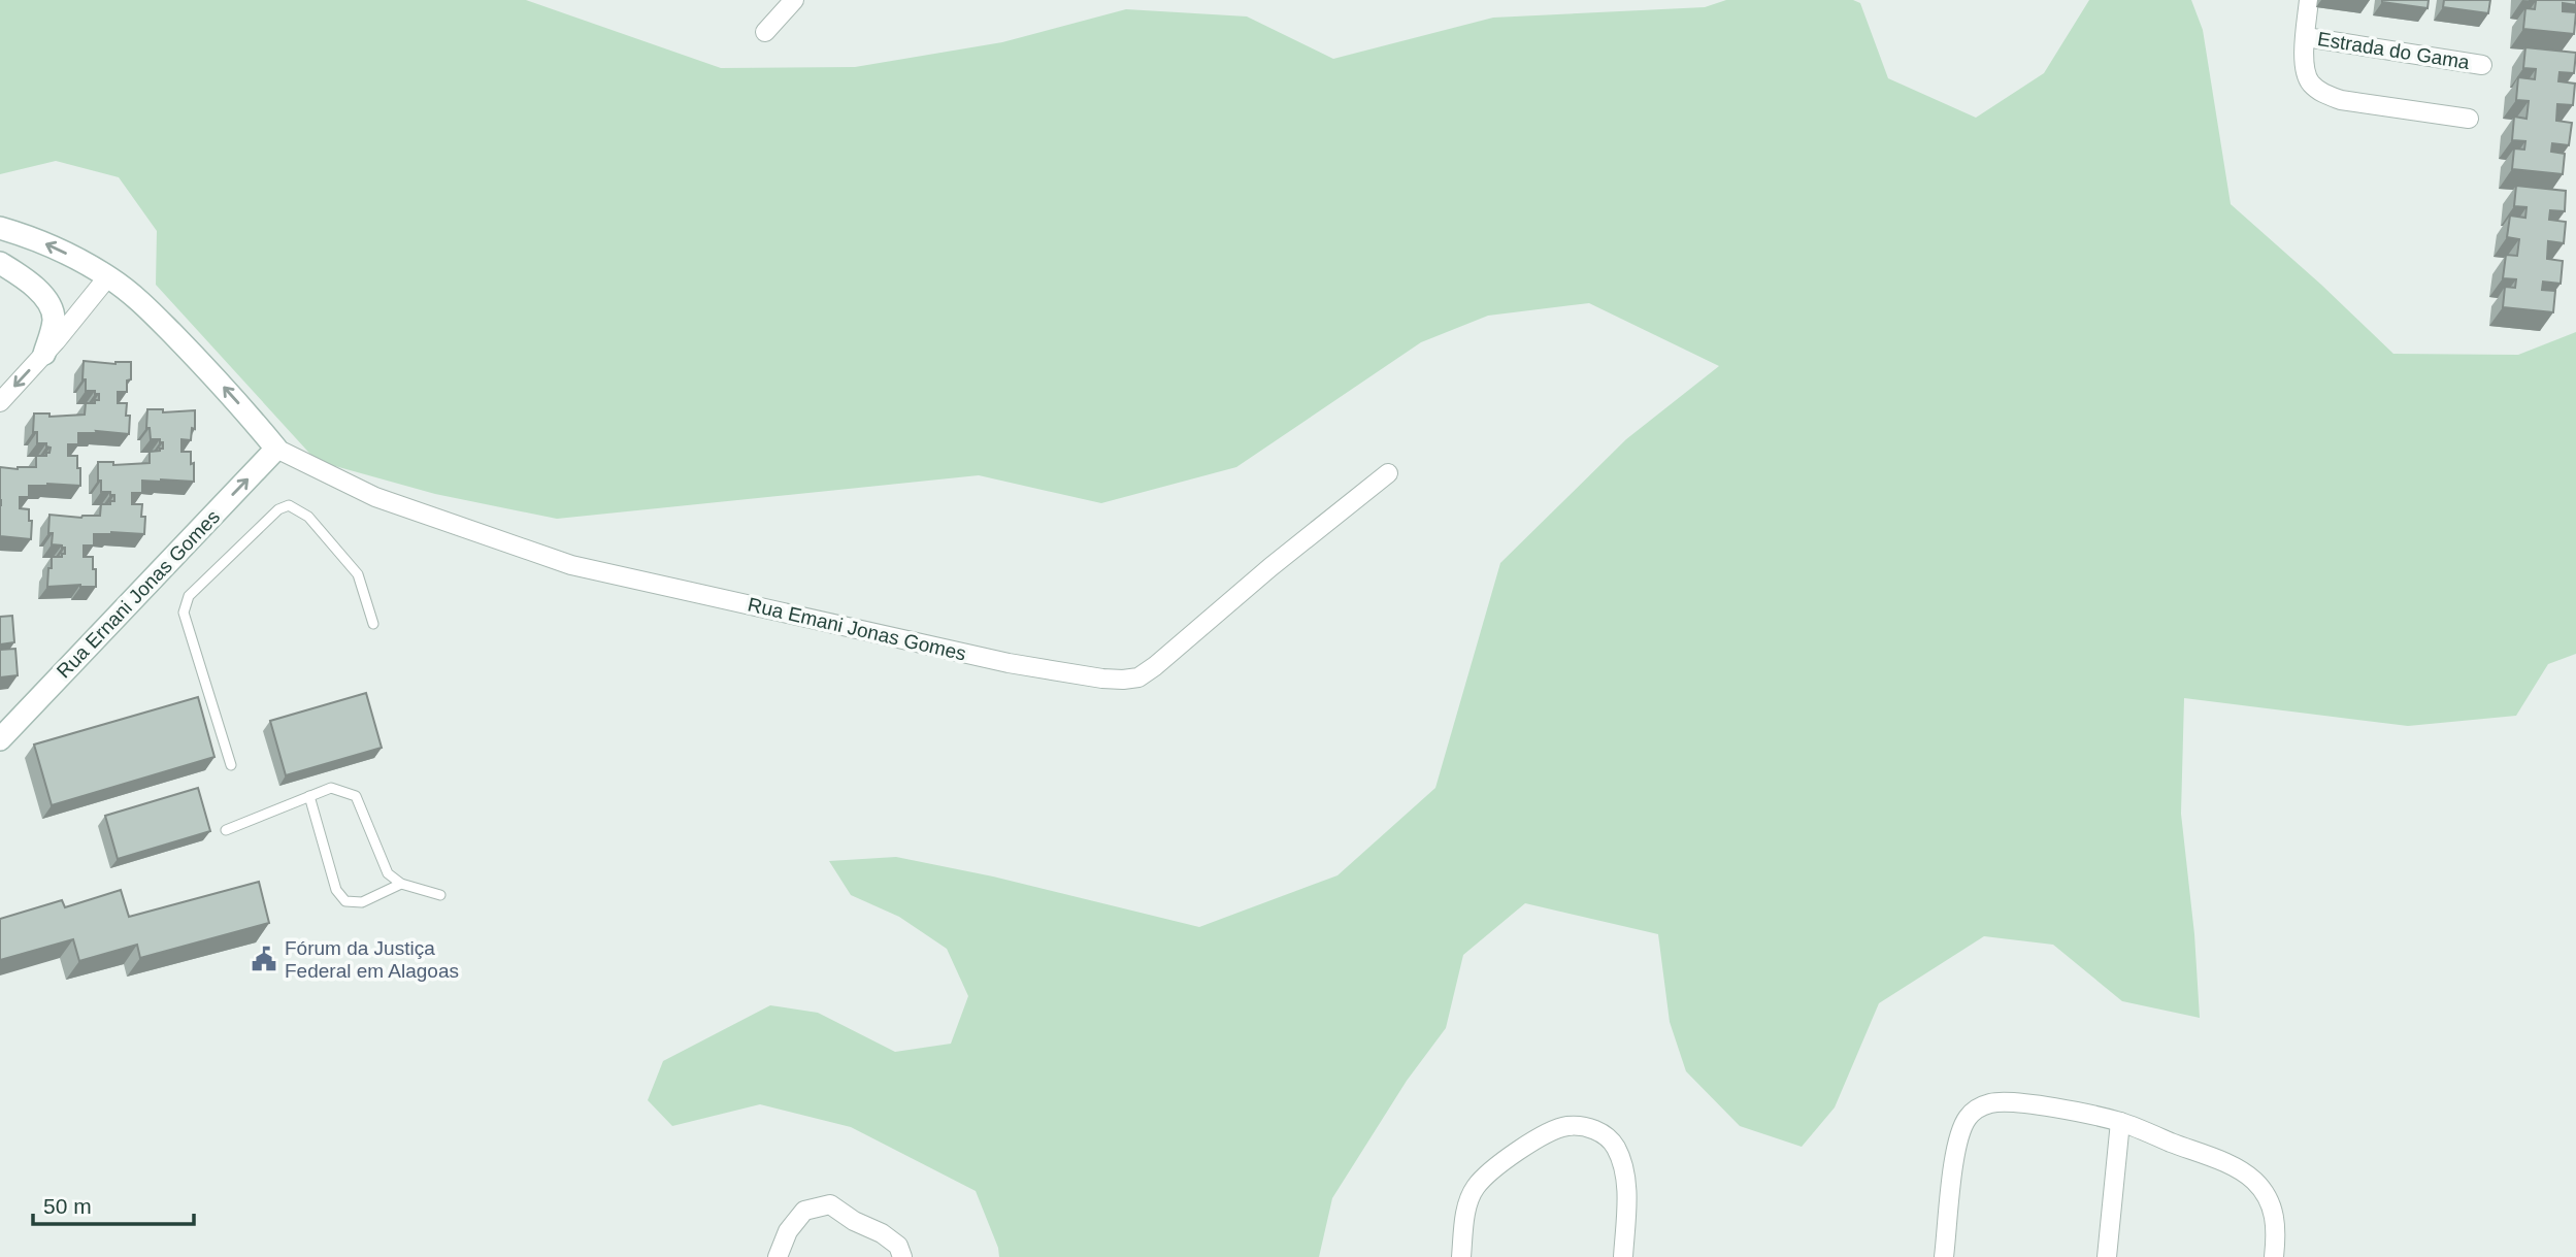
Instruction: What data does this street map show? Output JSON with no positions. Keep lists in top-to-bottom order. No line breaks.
{"streets":{"street":["Estrada do Gama","Rua Ernani Jonas Gomes","Rua Emani Jonas Gomes"]},"crossings":[["Rua Ernani Jonas Gomes","Rua Emani Jonas Gomes"]],"one_way":["Rua Ernani Jonas Gomes"],"places":{"public building":["Fórum da Justiça Federal em Alagoas"]},"scale_bar":"50 m"}
